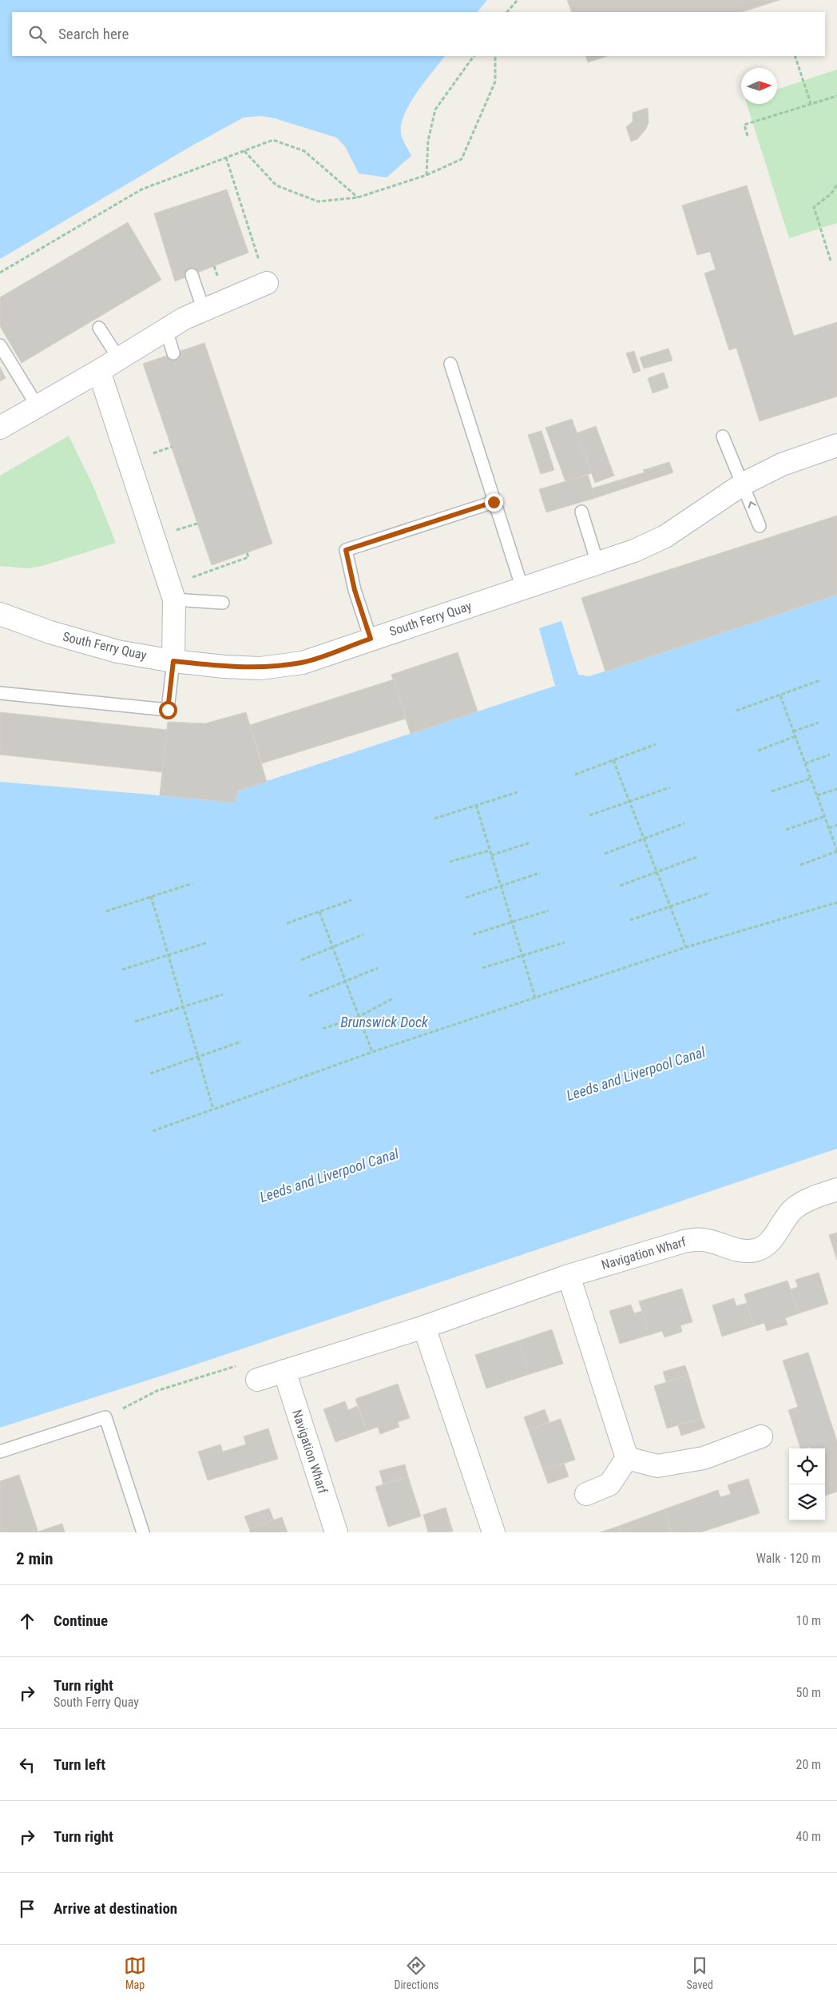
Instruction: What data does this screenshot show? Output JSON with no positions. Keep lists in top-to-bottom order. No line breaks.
{"streets":{"street":["South Ferry Quay","Navigation Wharf"]},"water":["Brunswick Dock","Leeds and Liverpool Canal"],"north":"right","page":{"search":"Search here","heading":["2 min","Walk · 120 m"],"list":[["Continue","10 m"],["Turn right","South Ferry Quay","50 m"],["Turn left","20 m"],["Turn right","40 m"],"Arrive at destination"],"nav":["Map","Directions","Saved"]}}
